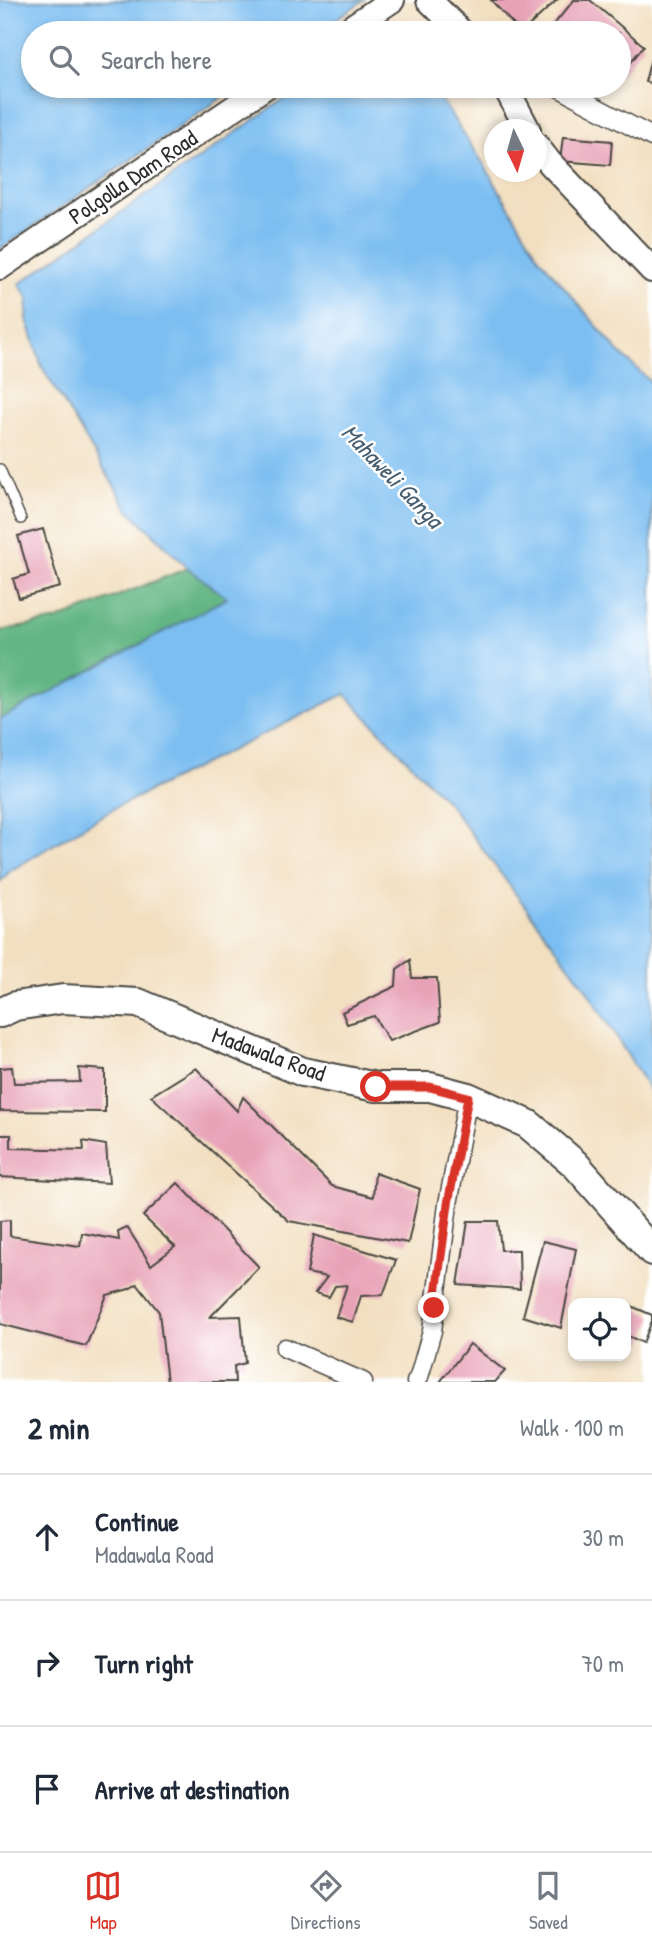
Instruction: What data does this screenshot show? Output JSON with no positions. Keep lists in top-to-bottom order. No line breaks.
{"streets":{"main road":["Polgolla Dam Road","Madawala Road"]},"water":["Mahaweli Ganga"],"north":"bottom","page":{"search":"Search here","heading":["2 min","Walk · 100 m"],"list":[["Continue","Madawala Road","30 m"],["Turn right","70 m"],"Arrive at destination"],"nav":["Map","Directions","Saved"]}}
